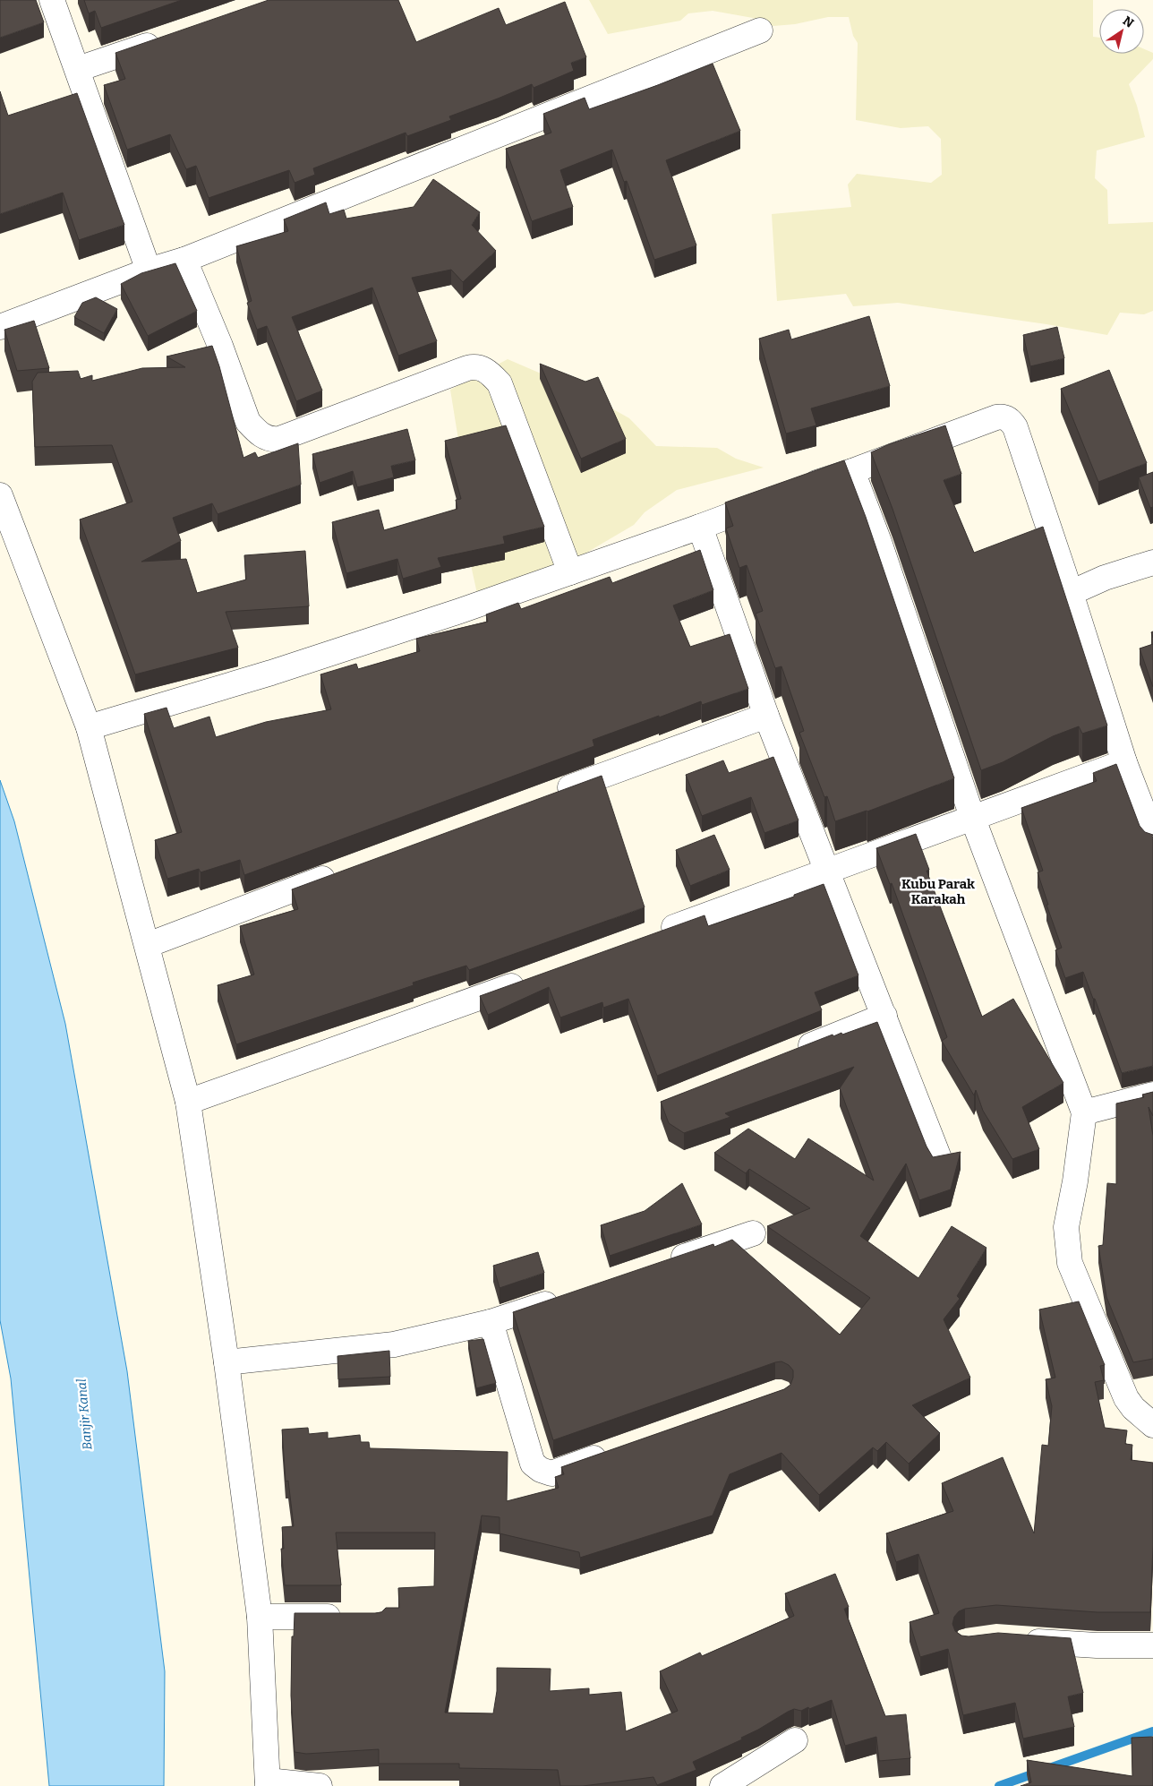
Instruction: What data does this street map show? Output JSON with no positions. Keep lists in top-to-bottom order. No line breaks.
{"districts":["Kubu Parak Karakah"],"water":["Banjir Kanal"],"north":"top right"}
